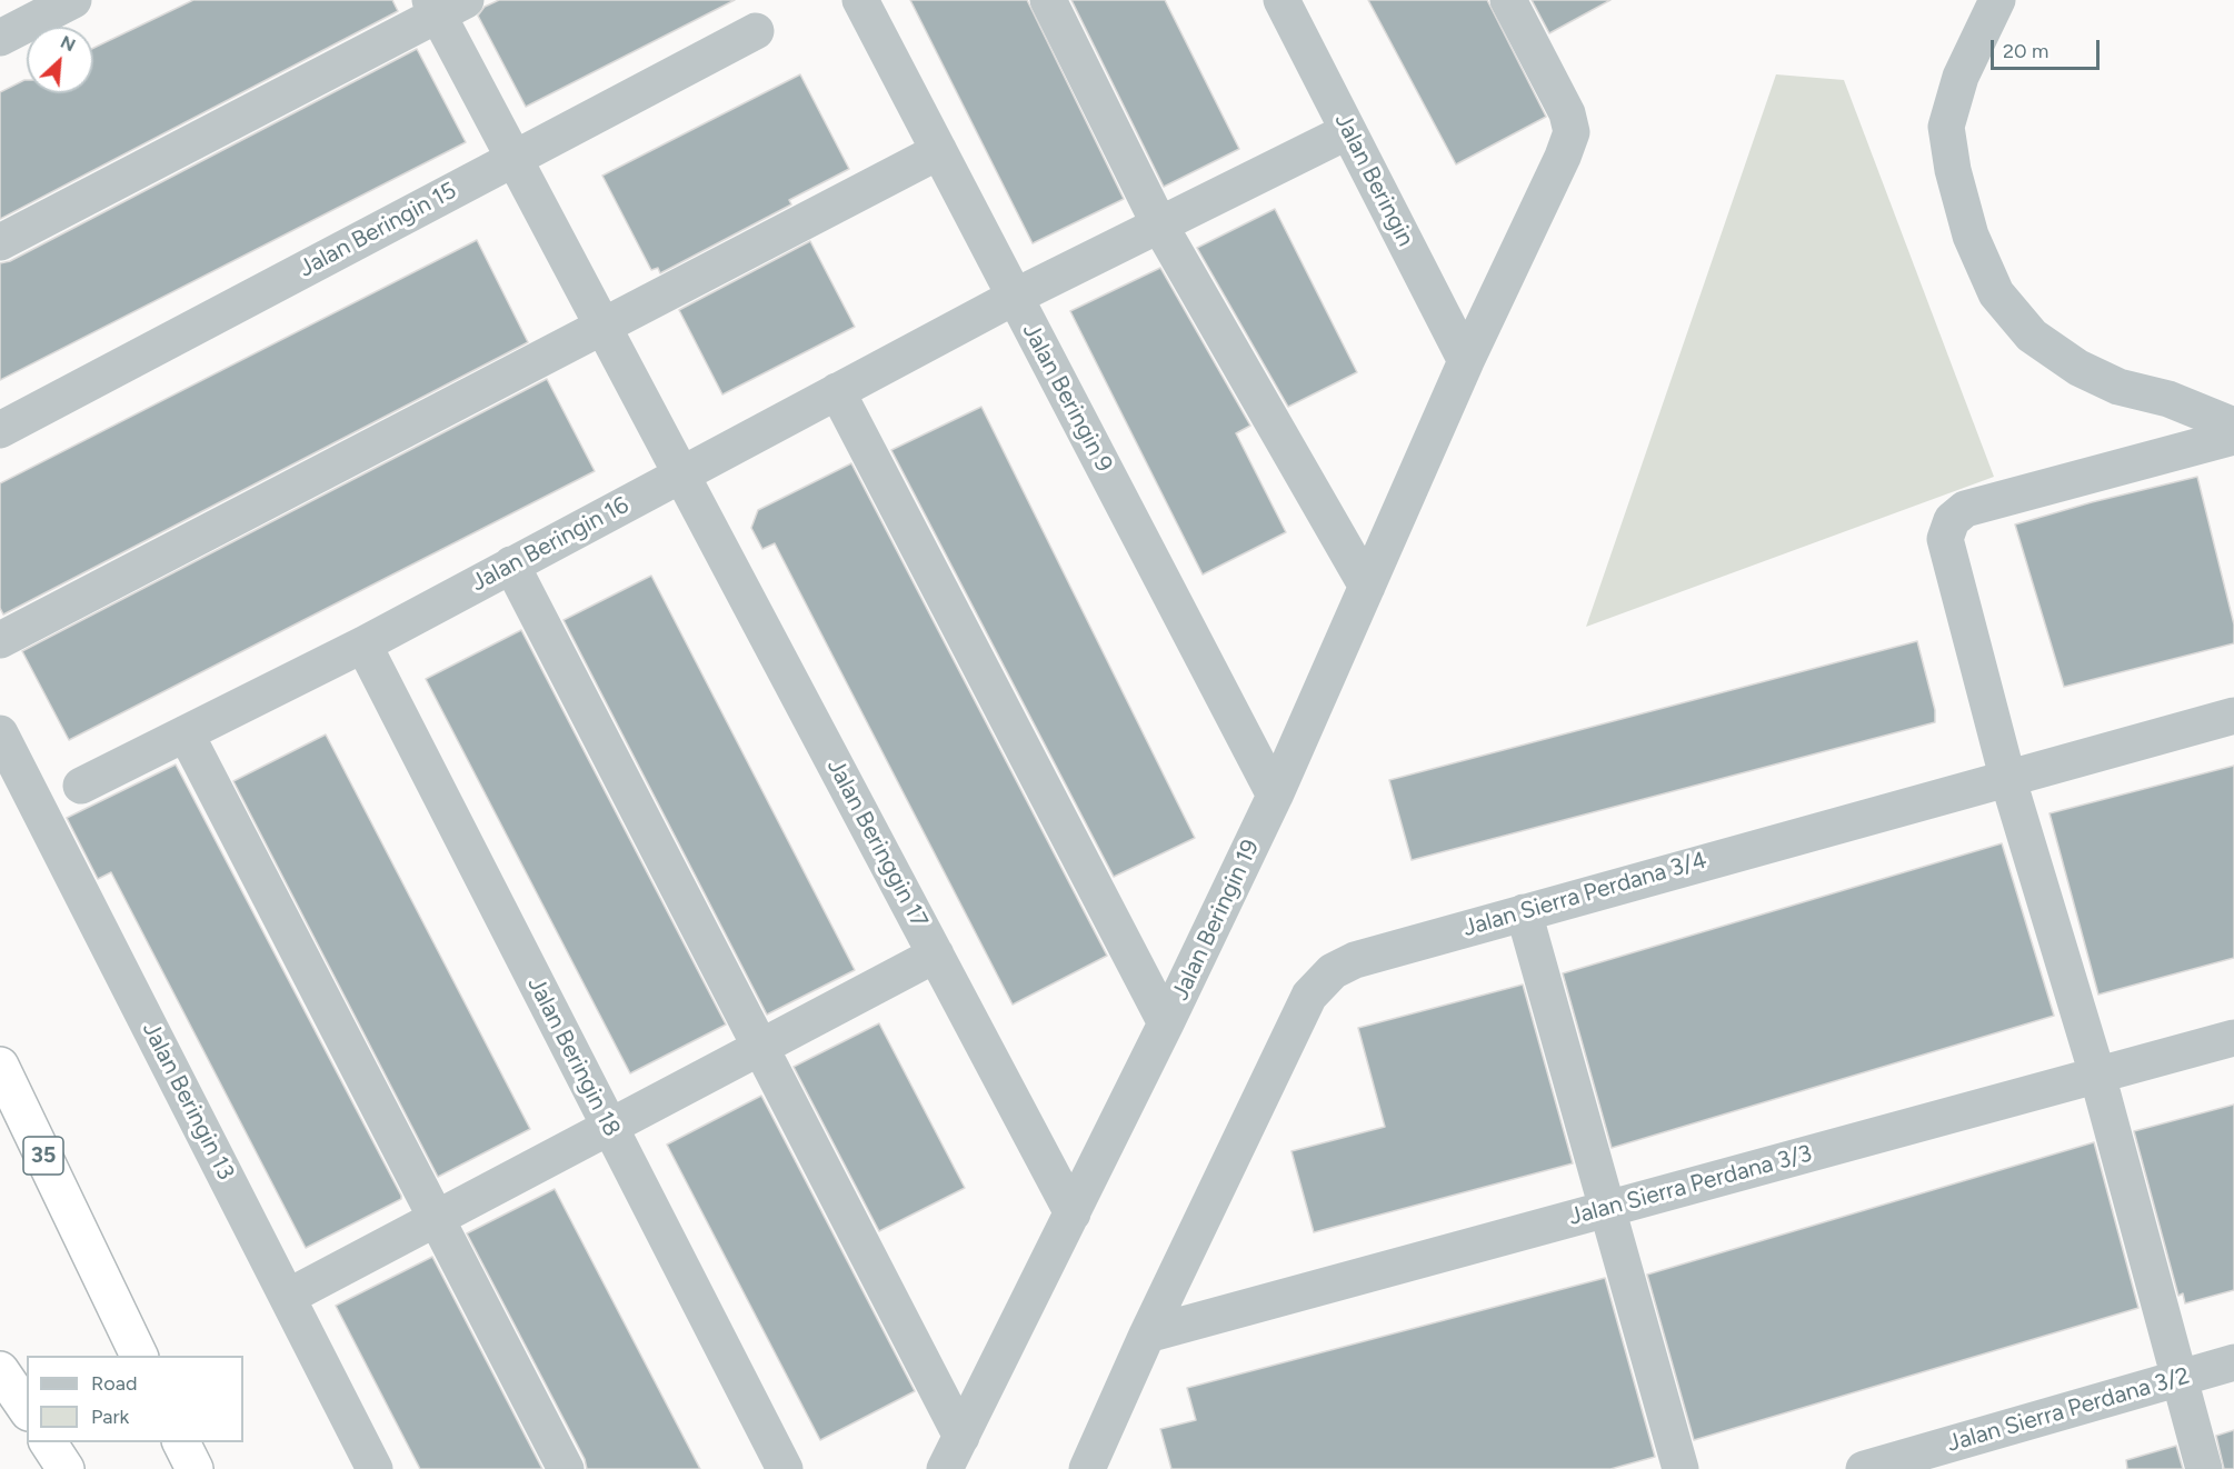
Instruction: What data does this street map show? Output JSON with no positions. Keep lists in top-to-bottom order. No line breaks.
{"streets":{"highway":["35"],"street":["Jalan Beringin","Jalan Beringin 15","Jalan Beringin 9","Jalan Beringin 16","Jalan Beringgin 17","Jalan Sierra Perdana 3/4","Jalan Beringin 19","Jalan Beringin 18","Jalan Beringin 13","Jalan Sierra Perdana 3/3","Jalan Sierra Perdana 3/2"]},"crossings":[["Jalan Beringin","Jalan Beringin 16"],["Jalan Beringin","Jalan Beringin 19"],["Jalan Beringin 15","Jalan Beringgin 17"],["Jalan Beringin 9","Jalan Beringin 16"],["Jalan Beringin 9","Jalan Beringin 19"],["Jalan Beringin 16","Jalan Beringgin 17"],["Jalan Beringin 16","Jalan Beringin 18"],["Jalan Beringgin 17","Jalan Beringin 19"],["Jalan Sierra Perdana 3/4","Jalan Sierra Perdana 3/3"]],"legend":["Road","Park"],"scale_bar":"20 m","north":"top right"}
